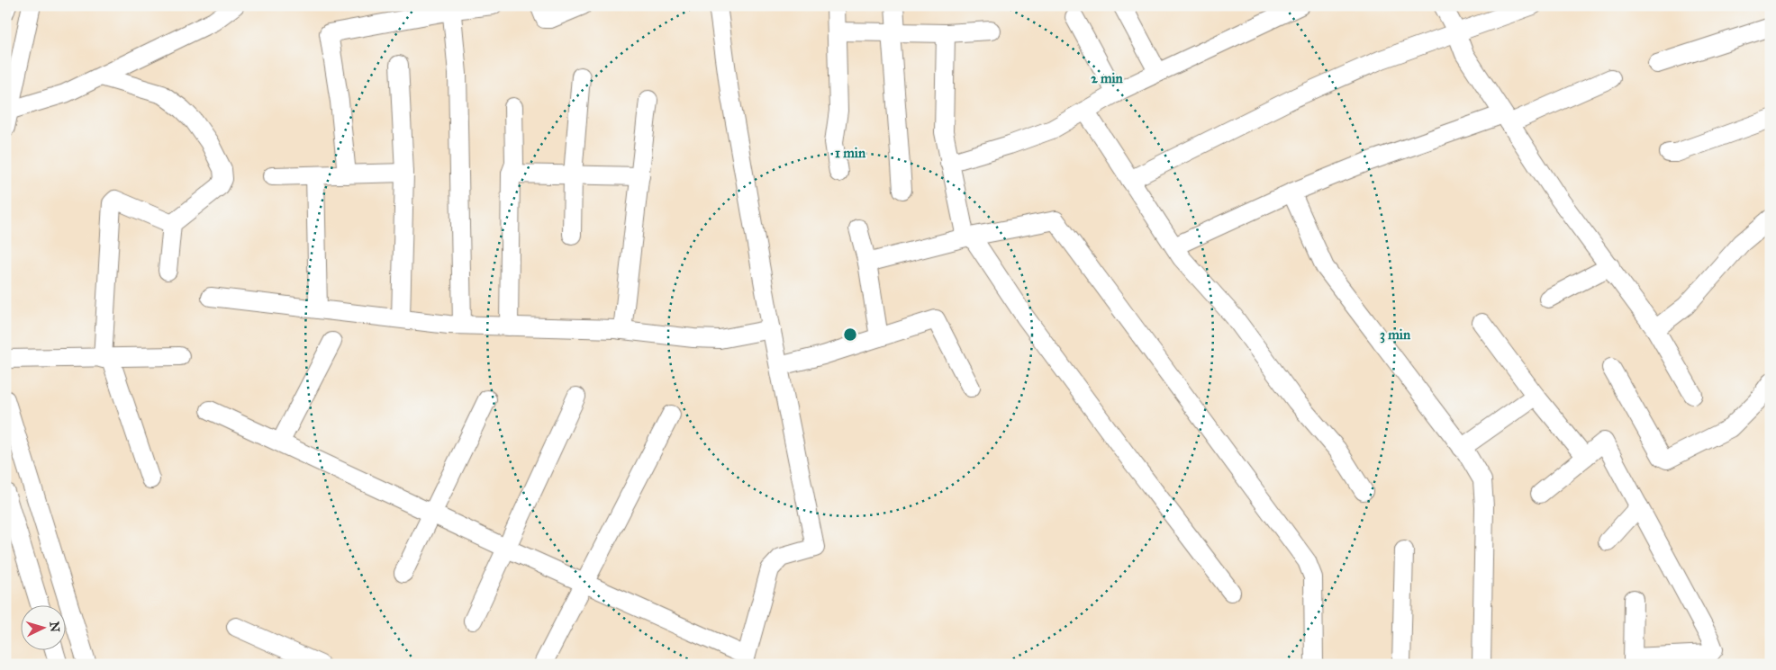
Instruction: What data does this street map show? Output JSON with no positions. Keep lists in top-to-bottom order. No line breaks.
{"north":"right","rings":["2 min","1 min","3 min"]}
